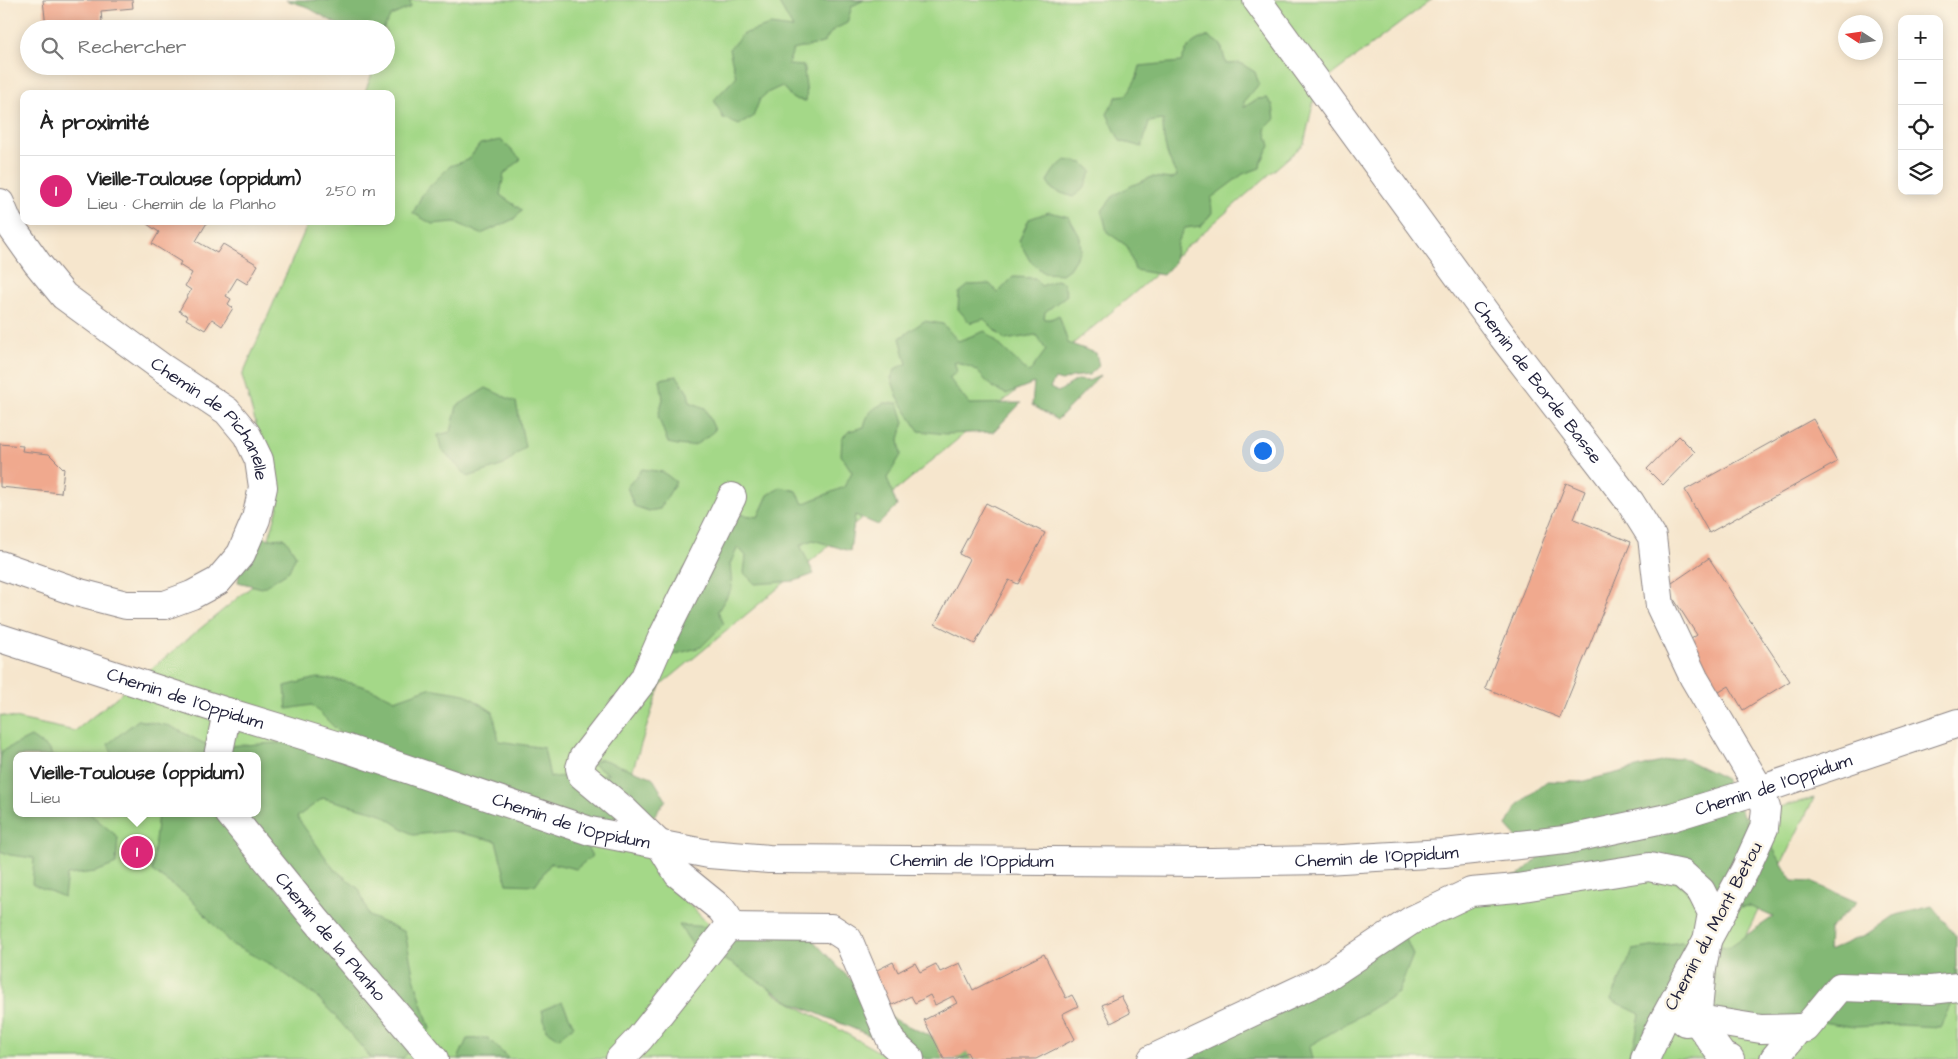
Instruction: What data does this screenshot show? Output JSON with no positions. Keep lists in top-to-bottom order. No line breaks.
{"streets":{"street":["Chemin de Borde Basse","Chemin de Pichanelle","Chemin de l'Oppidum","Chemin du Mont Betou","Chemin de la Planho"]},"crossings":[["Chemin de Borde Basse","Chemin de l'Oppidum"],["Chemin de Borde Basse","Chemin du Mont Betou"],["Chemin de l'Oppidum","Chemin du Mont Betou"]],"north":"left","page":{"map_buttons":["+","−"],"search":"Rechercher","heading":"À proximité","list":[{"mark":"1","name":"Vieille-Toulouse (oppidum)","note":"Lieu · Chemin de la Planho","value":"250 m"}],"popup":["Vieille-Toulouse (oppidum)","Lieu"],"pins":"1"}}
